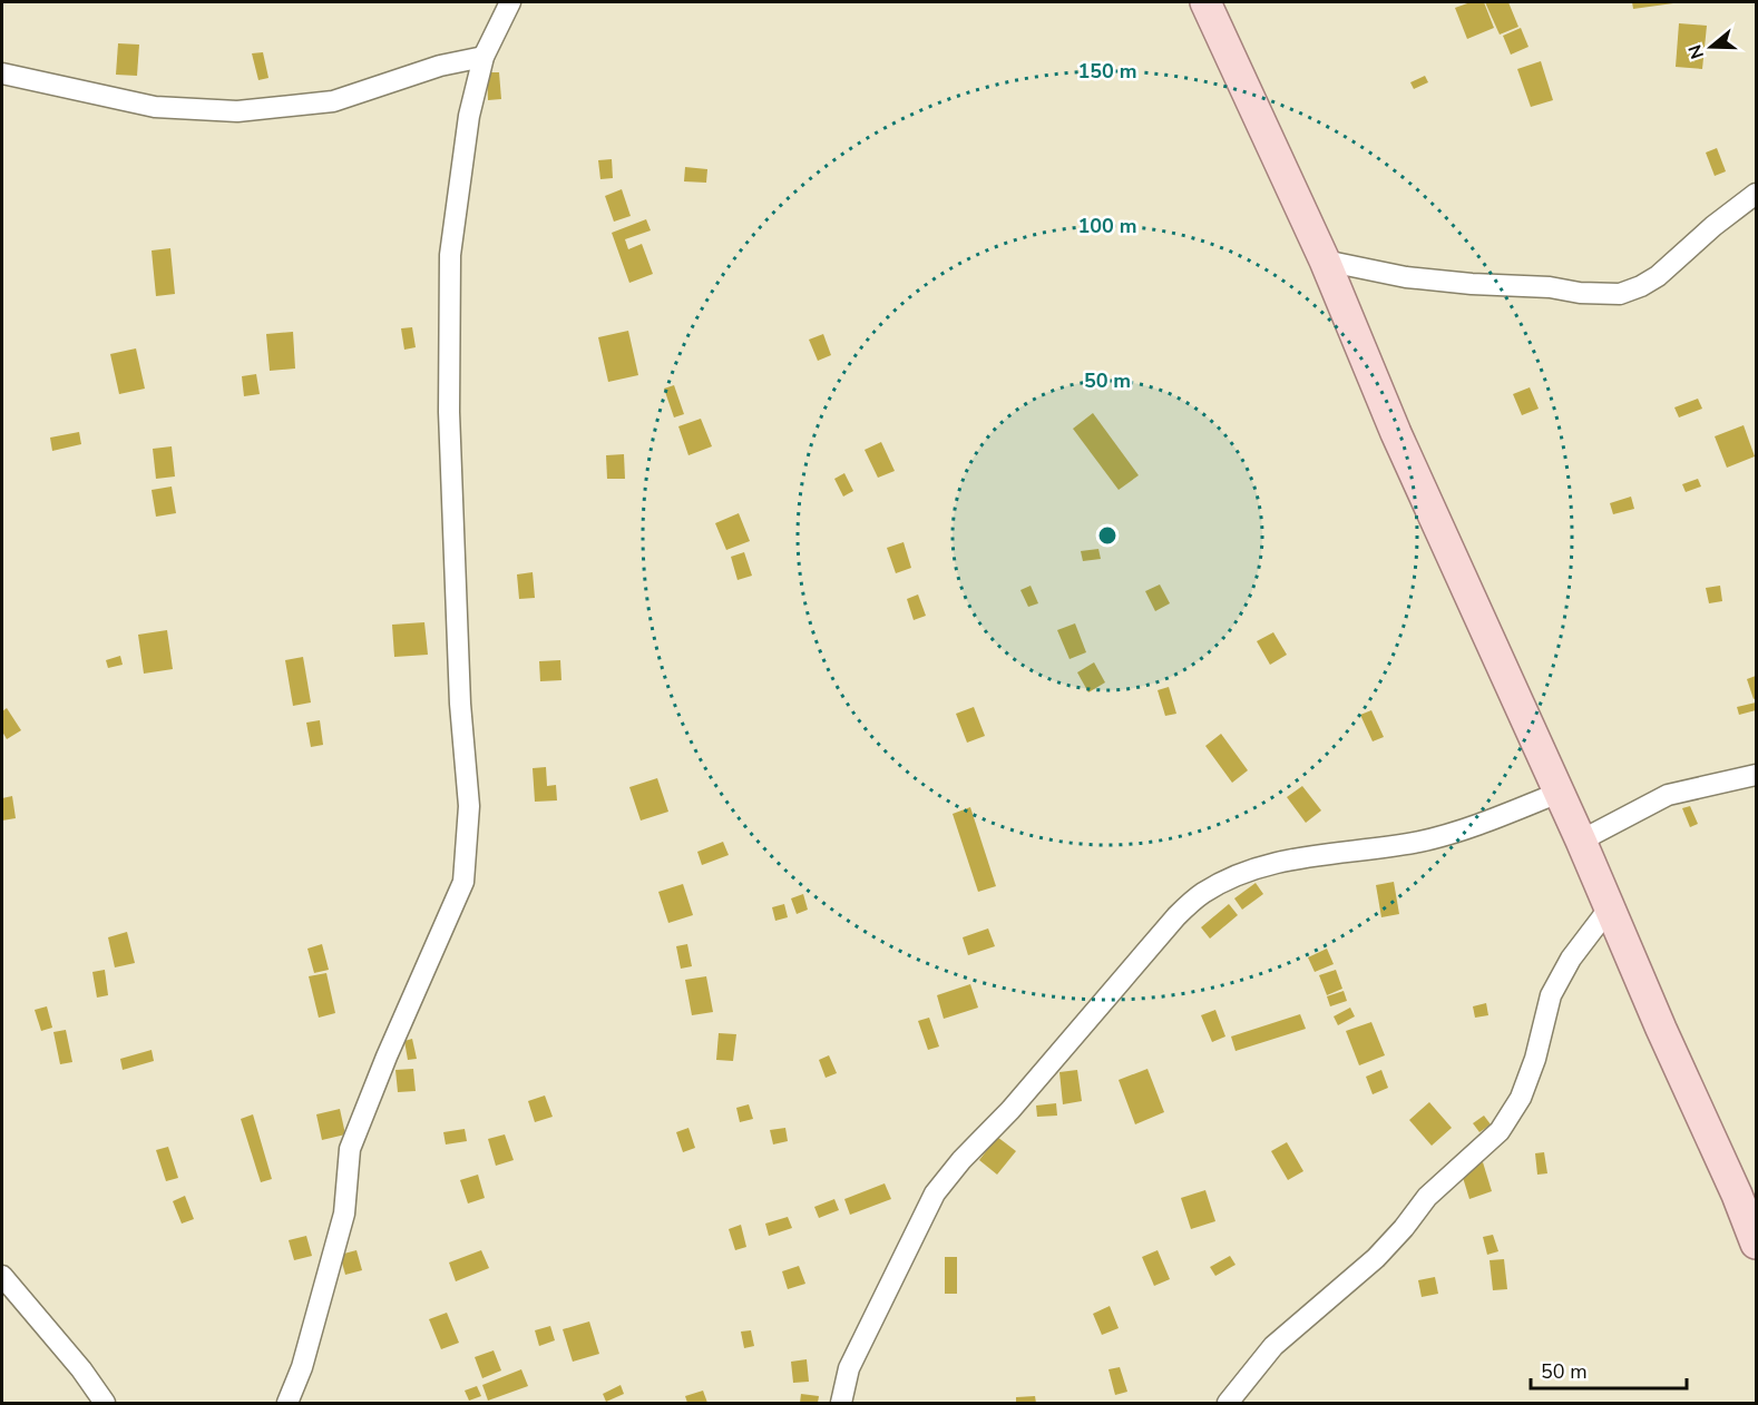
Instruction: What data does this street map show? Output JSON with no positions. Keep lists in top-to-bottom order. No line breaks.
{"scale_bar":"50 m","north":"left","rings":["150 m","100 m","50 m"]}
